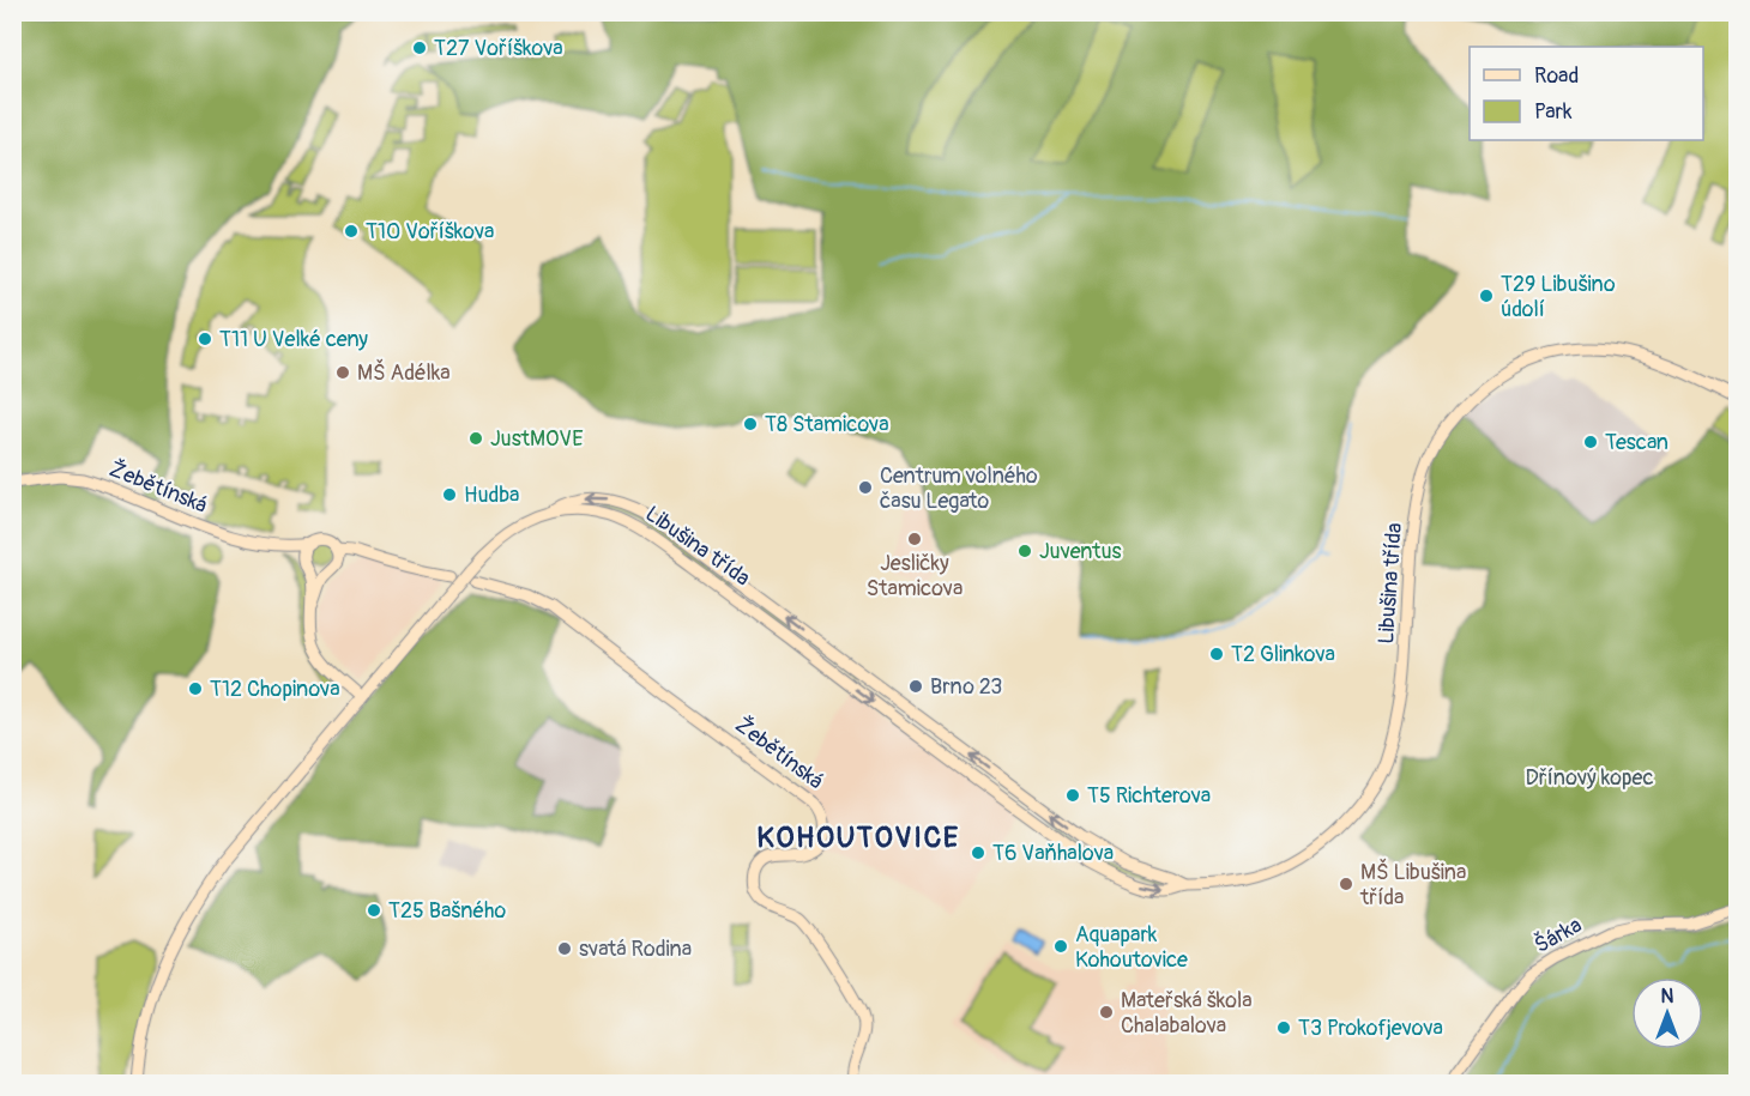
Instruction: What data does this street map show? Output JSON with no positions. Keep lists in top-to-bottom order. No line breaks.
{"streets":{"street":["Žebětínská","Libušina třída","Šárka"]},"districts":["KOHOUTOVICE"],"parks":["Dřínový kopec"],"places":["T27 Voříškova","T10 Voříškova","T29 Libušino údolí","T11 U Velké ceny","MŠ Adélka","T8 Stamicova","JustMOVE","Tescan","Centrum volného času Legato","Hudba","Jesličky Stamicova","Juventus","T2 Glinkova","Brno 23","T12 Chopinova","T5 Richterova","T6 Vaňhalova","MŠ Libušina třída","T25 Bašného","Aquapark Kohoutovice","svatá Rodina","Mateřská škola Chalabalova","T3 Prokofjevova"],"legend":["Road","Park"],"north":"top"}
